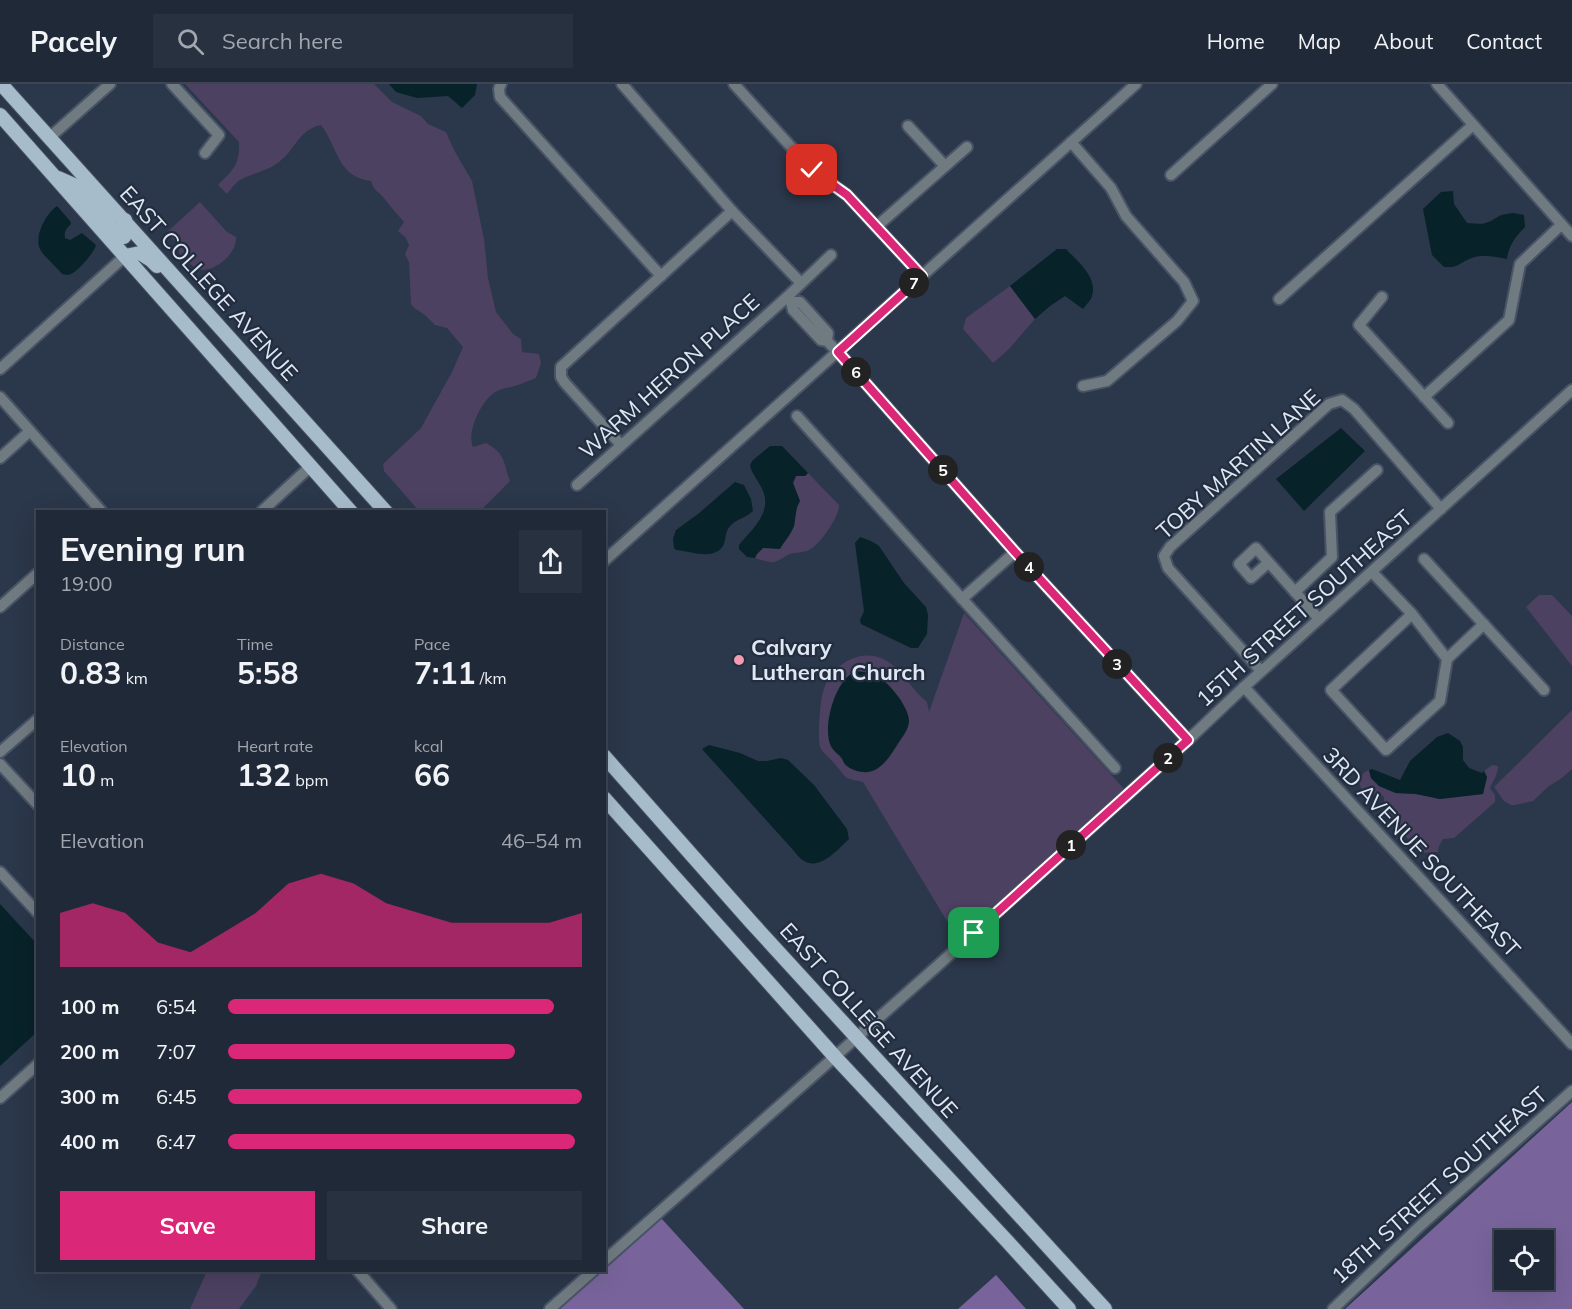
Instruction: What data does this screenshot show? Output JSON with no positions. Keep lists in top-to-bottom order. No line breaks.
{"streets":{"main road":["EAST COLLEGE AVENUE"],"street":["WARM HERON PLACE","TOBY MARTIN LANE","15TH STREET SOUTHEAST","3RD AVENUE SOUTHEAST","18TH STREET SOUTHEAST"]},"crossings":[["EAST COLLEGE AVENUE","15TH STREET SOUTHEAST"],["TOBY MARTIN LANE","15TH STREET SOUTHEAST"],["15TH STREET SOUTHEAST","3RD AVENUE SOUTHEAST"]],"places":["Calvary Lutheran Church"],"page":{"header":"Pacely","search":"Search here","nav":["Home","Map","About","Contact"],"pins":["7","6","5","4","3","2","1"],"heading":["Evening run","19:00"],"stats":[["Distance","0.83 km"],["Time","5:58"],["Pace","7:11 /km"],["Elevation","10 m"],["Heart rate","132 bpm"],["kcal","66"]],"chart":["Elevation","46–54 m"],"list":[{"name":"100 m","note":"6:54"},{"name":"200 m","note":"7:07"},{"name":"300 m","note":"6:45"},{"name":"400 m","note":"6:47"}],"buttons":["Save","Share"]}}
